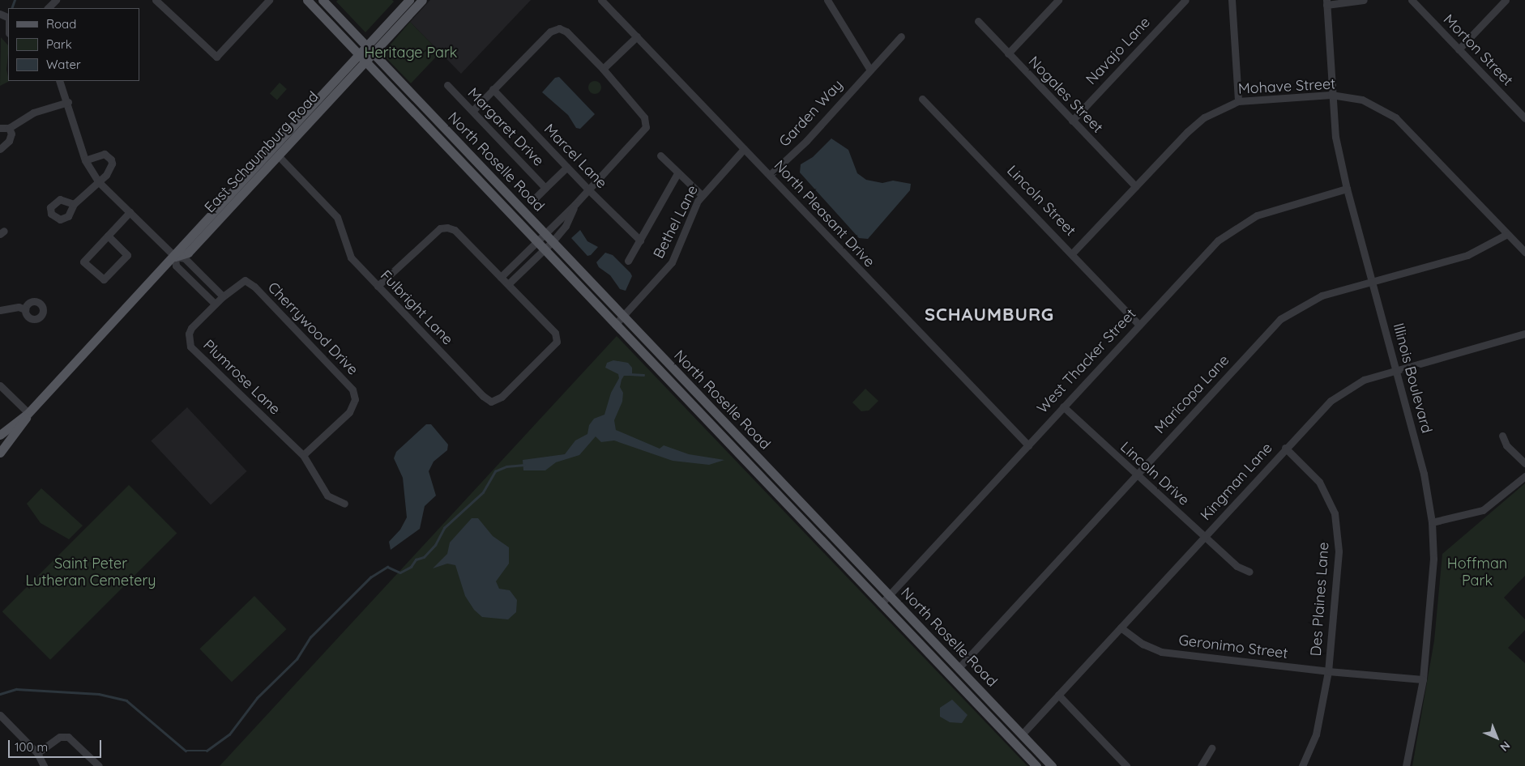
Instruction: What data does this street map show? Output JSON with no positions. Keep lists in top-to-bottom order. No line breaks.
{"streets":{"main road":["East Schaumburg Road","North Roselle Road"],"street":["Morton Street","Navajo Lane","Mohave Street","Nogales Street","Garden Way","Margaret Drive","Marcel Lane","Lincoln Street","North Pleasant Drive","Bethel Lane","Fulbright Lane","Cherrywood Drive","West Thacker Street","Plumrose Lane","Illinois Boulevard","Maricopa Lane","Lincoln Drive","Kingman Lane","Des Plaines Lane","Geronimo Street"]},"crossings":[["Navajo Lane","Nogales Street"],["Mohave Street","Nogales Street"],["Mohave Street","Lincoln Street"],["Mohave Street","Illinois Boulevard"],["Mohave Street","Maricopa Lane"],["Garden Way","North Pleasant Drive"],["Margaret Drive","Marcel Lane"],["East Schaumburg Road","North Roselle Road"],["East Schaumburg Road","Fulbright Lane"],["North Roselle Road","Bethel Lane"],["North Roselle Road","West Thacker Street"],["North Roselle Road","Maricopa Lane"],["North Roselle Road","Kingman Lane"],["Lincoln Street","West Thacker Street"],["North Pleasant Drive","Bethel Lane"],["North Pleasant Drive","West Thacker Street"],["Cherrywood Drive","Plumrose Lane"],["West Thacker Street","Illinois Boulevard"],["West Thacker Street","Lincoln Drive"],["Illinois Boulevard","Maricopa Lane"],["Illinois Boulevard","Kingman Lane"],["Illinois Boulevard","Geronimo Street"],["Maricopa Lane","Lincoln Drive"],["Lincoln Drive","Kingman Lane"],["Kingman Lane","Des Plaines Lane"],["Kingman Lane","Geronimo Street"],["Des Plaines Lane","Geronimo Street"]],"districts":["SCHAUMBURG"],"parks":["Heritage Park","Saint Peter Lutheran Cemetery","Hoffman Park"],"legend":["Road","Park","Water"],"scale_bar":"100 m","north":"bottom right"}
